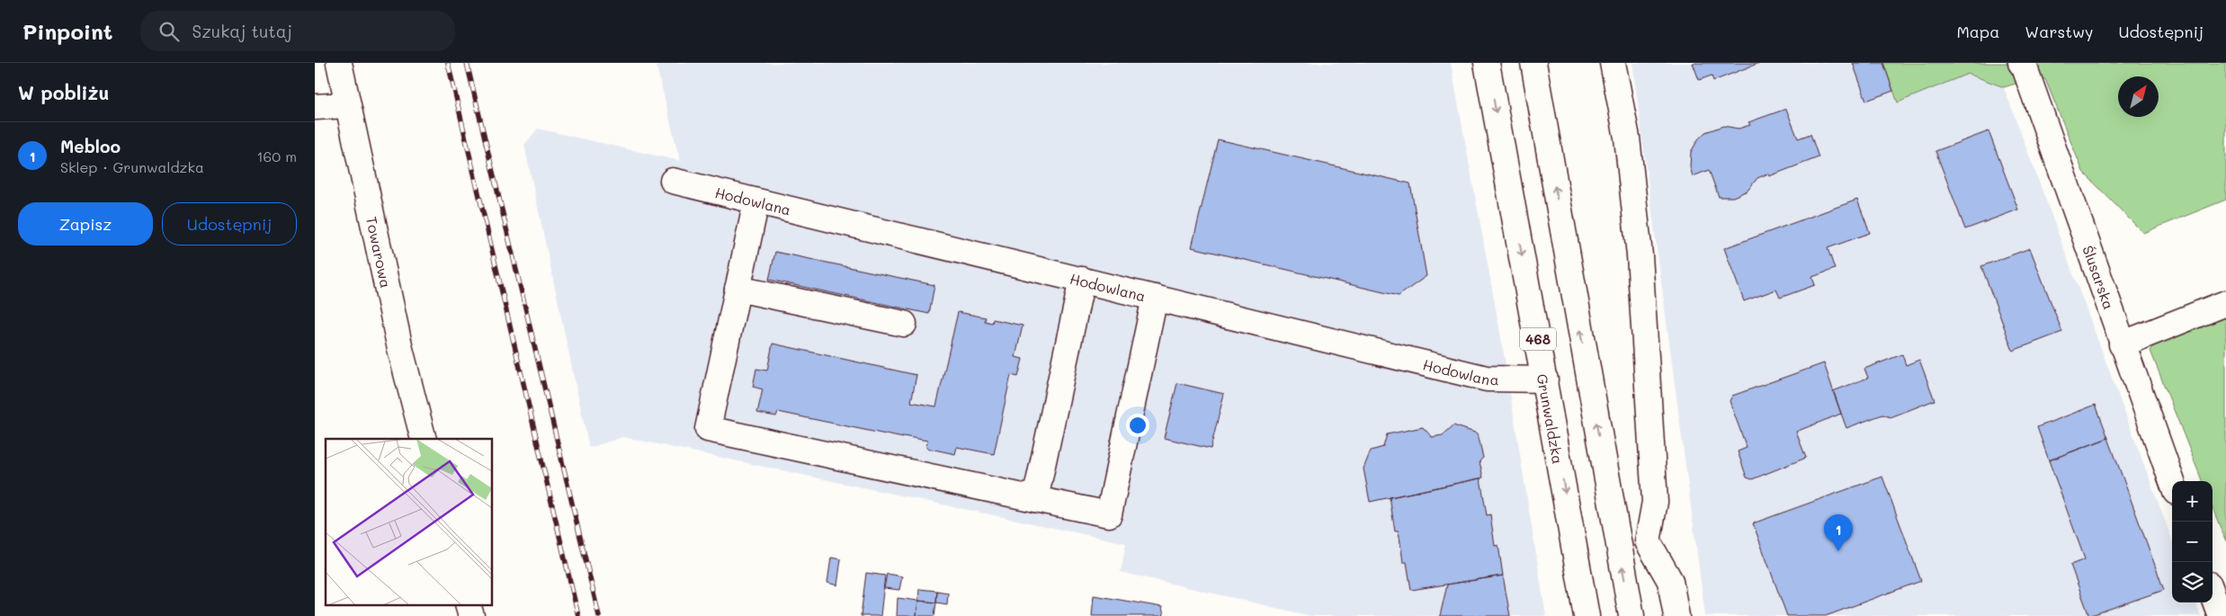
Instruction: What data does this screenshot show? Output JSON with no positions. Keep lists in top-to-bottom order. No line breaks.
{"streets":{"street":["Hodowlana","Towarowa","Ślusarska","468","Grunwaldzka"]},"crossings":[["Hodowlana","Grunwaldzka"]],"north":"top right","page":{"header":"Pinpoint","search":"Szukaj tutaj","nav":["Mapa","Warstwy","Udostępnij"],"heading":"W pobliżu","list":[{"mark":"1","name":"Mebloo","note":"Sklep · Grunwaldzka","value":"160 m"}],"buttons":["Zapisz","Udostępnij"],"map_buttons":["+","−"],"pins":"1"}}
